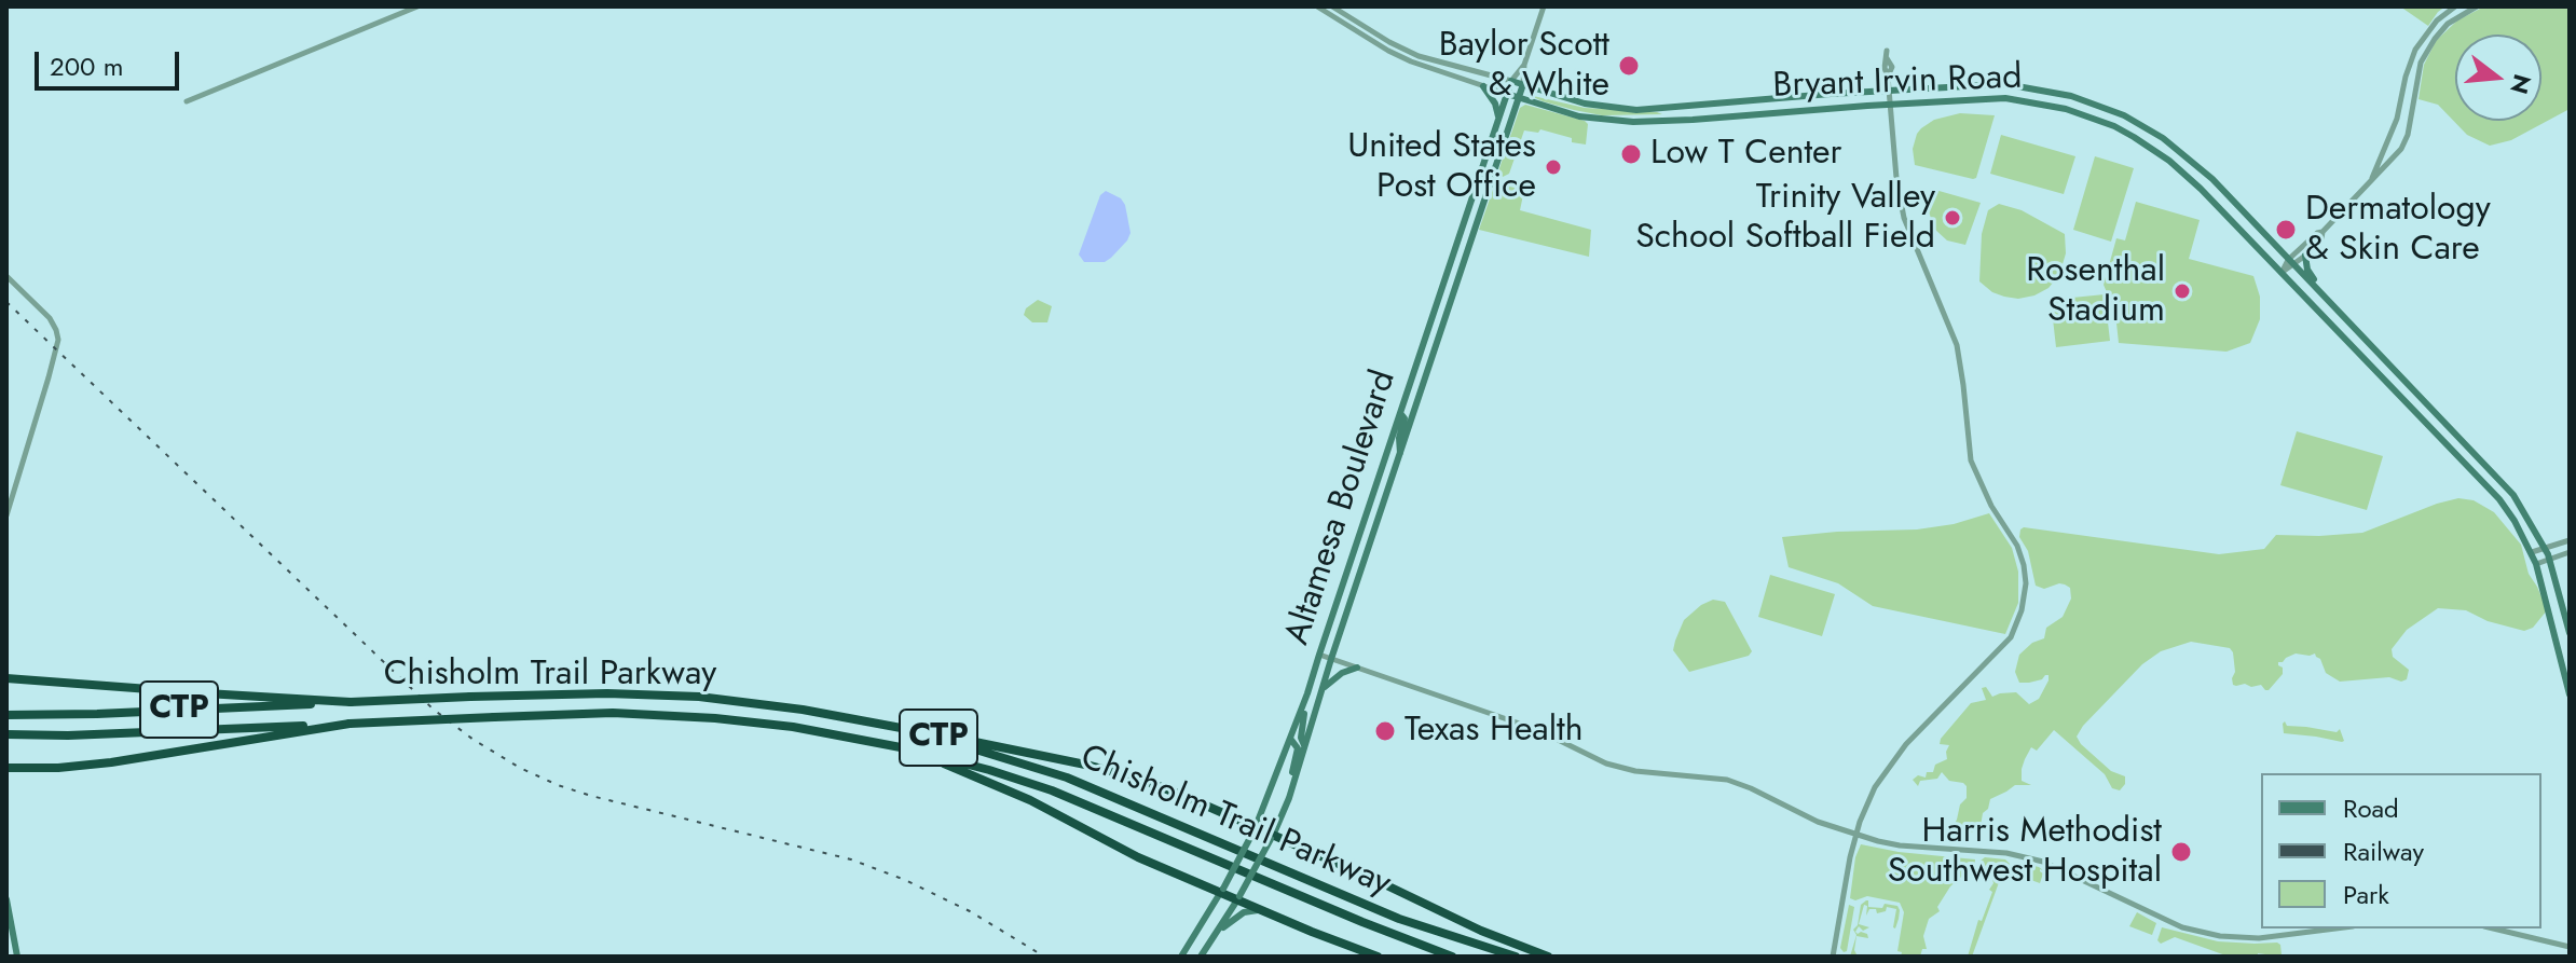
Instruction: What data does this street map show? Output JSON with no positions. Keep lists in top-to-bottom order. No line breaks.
{"streets":{"highway":["Chisholm Trail Parkway","CTP"],"main road":["Bryant Irvin Road","Altamesa Boulevard"]},"crossings":[["Bryant Irvin Road","Altamesa Boulevard"]],"places":["Baylor Scott & White","Low T Center","United States Post Office","Trinity Valley School Softball Field","Dermatology & Skin Care","Rosenthal Stadium","Texas Health","Harris Methodist Southwest Hospital"],"legend":["Road","Railway","Park"],"scale_bar":"200 m","north":"right"}
